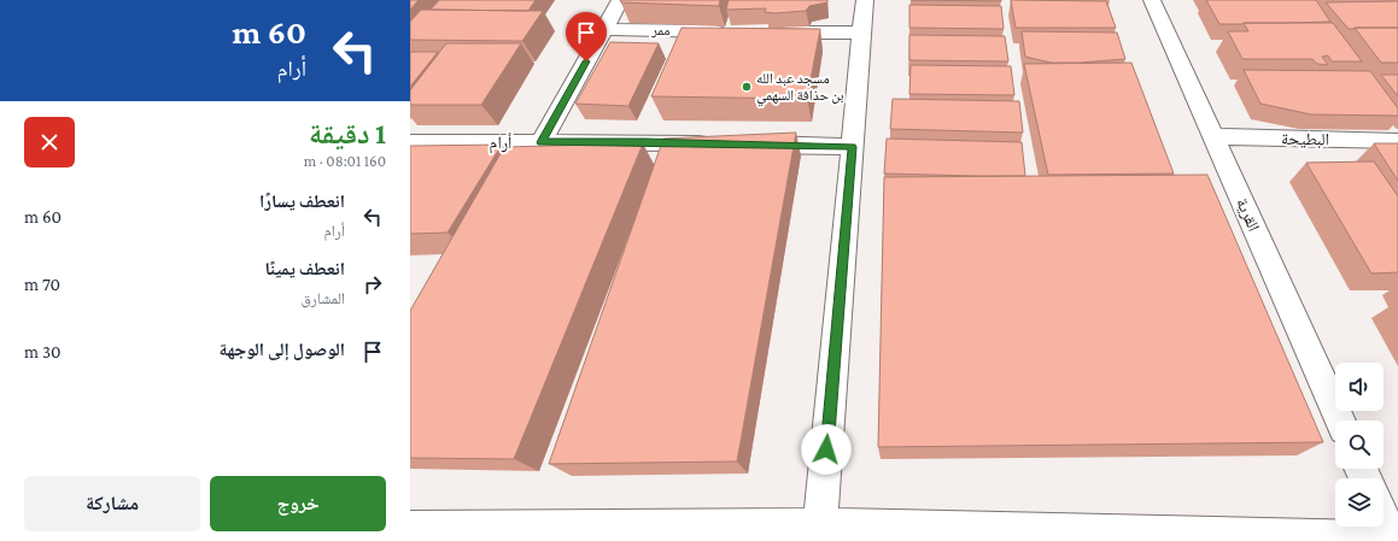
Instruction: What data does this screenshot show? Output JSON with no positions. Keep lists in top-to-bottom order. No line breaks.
{"streets":{"street":["ممر","البطيحة","أرام","القرية"]},"crossings":[["البطيحة","القرية"]],"places":["مسجد عبد الله بن حذافة السهمي"],"page":{"turn":["60 m","أرام"],"heading":["1 دقيقة","160 m · 08:01"],"list":[{"name":"انعطف يسارًا","note":"أرام","value":"60 m"},{"name":"انعطف يمينًا","note":"المشارق","value":"70 m"},{"name":"الوصول إلى الوجهة","value":"30 m"}],"buttons":["خروج","مشاركة"]}}
